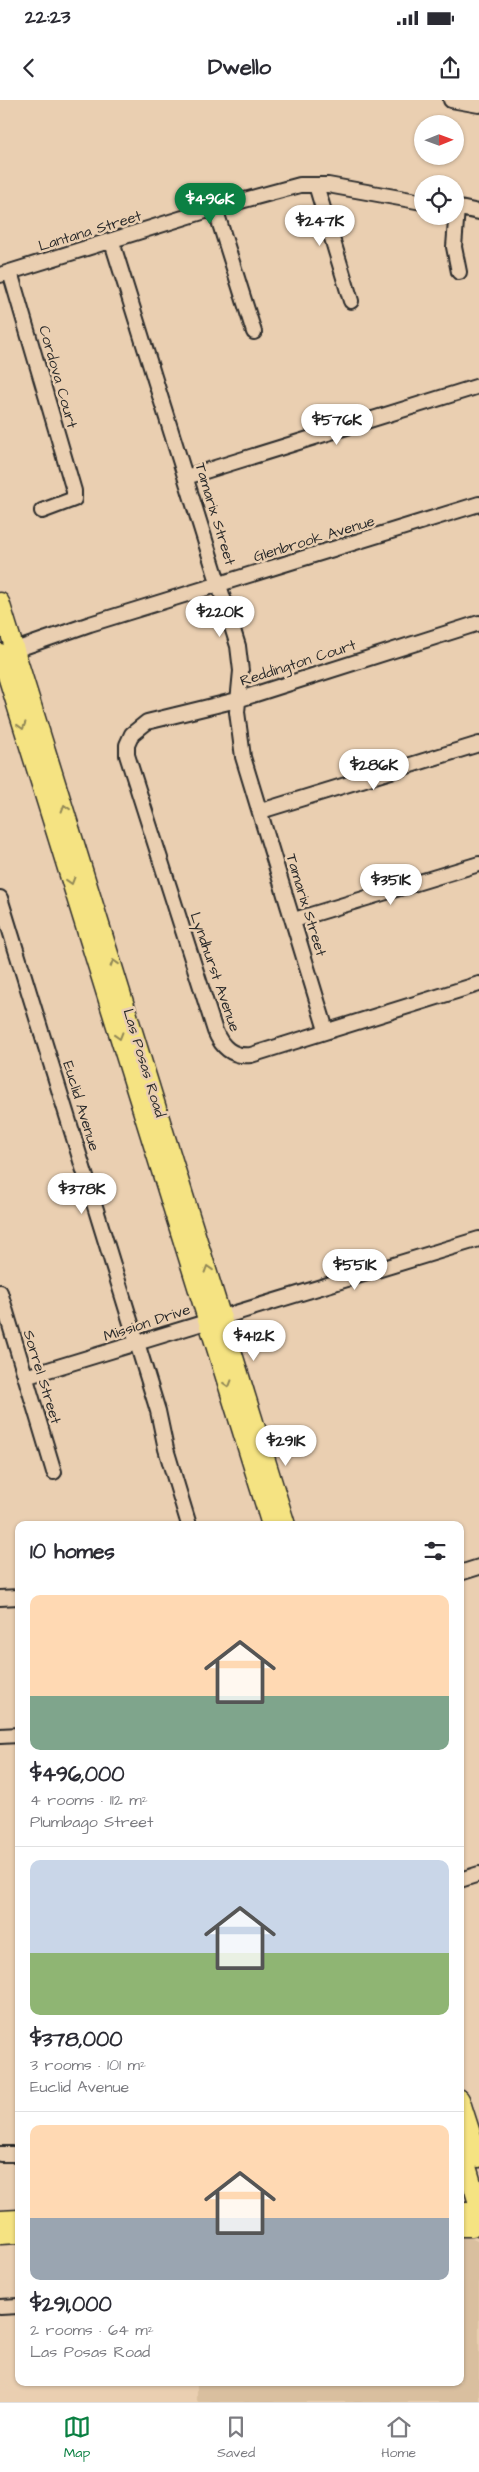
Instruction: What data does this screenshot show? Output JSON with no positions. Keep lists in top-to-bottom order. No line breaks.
{"streets":{"main road":["Las Posas Road"],"street":["Lantana Street","Cordova Court","Tamarix Street","Glenbrook Avenue","Reddington Court","Lyndhurst Avenue","Euclid Avenue","Mission Drive","Sorrel Street"]},"crossings":[["Lantana Street","Cordova Court"],["Lantana Street","Tamarix Street"],["Tamarix Street","Glenbrook Avenue"],["Tamarix Street","Reddington Court"],["Tamarix Street","Lyndhurst Avenue"],["Glenbrook Avenue","Las Posas Road"],["Reddington Court","Lyndhurst Avenue"],["Las Posas Road","Mission Drive"],["Euclid Avenue","Mission Drive"],["Mission Drive","Sorrel Street"]],"north":"right","page":{"status":"22:23","header":"Dwello","price":["$496K","$247K","$576K","$220K","$286K","$351K","$378K","$551K","$412K","$291K"],"heading":"10 homes","list":[{"name":"$496,000","note":"4 rooms · 112 m² · Plumbago Street"},{"name":"$378,000","note":"3 rooms · 101 m² · Euclid Avenue"},{"name":"$291,000","note":"2 rooms · 64 m² · Las Posas Road"}],"tabs":["Map","Saved","Home"]}}
